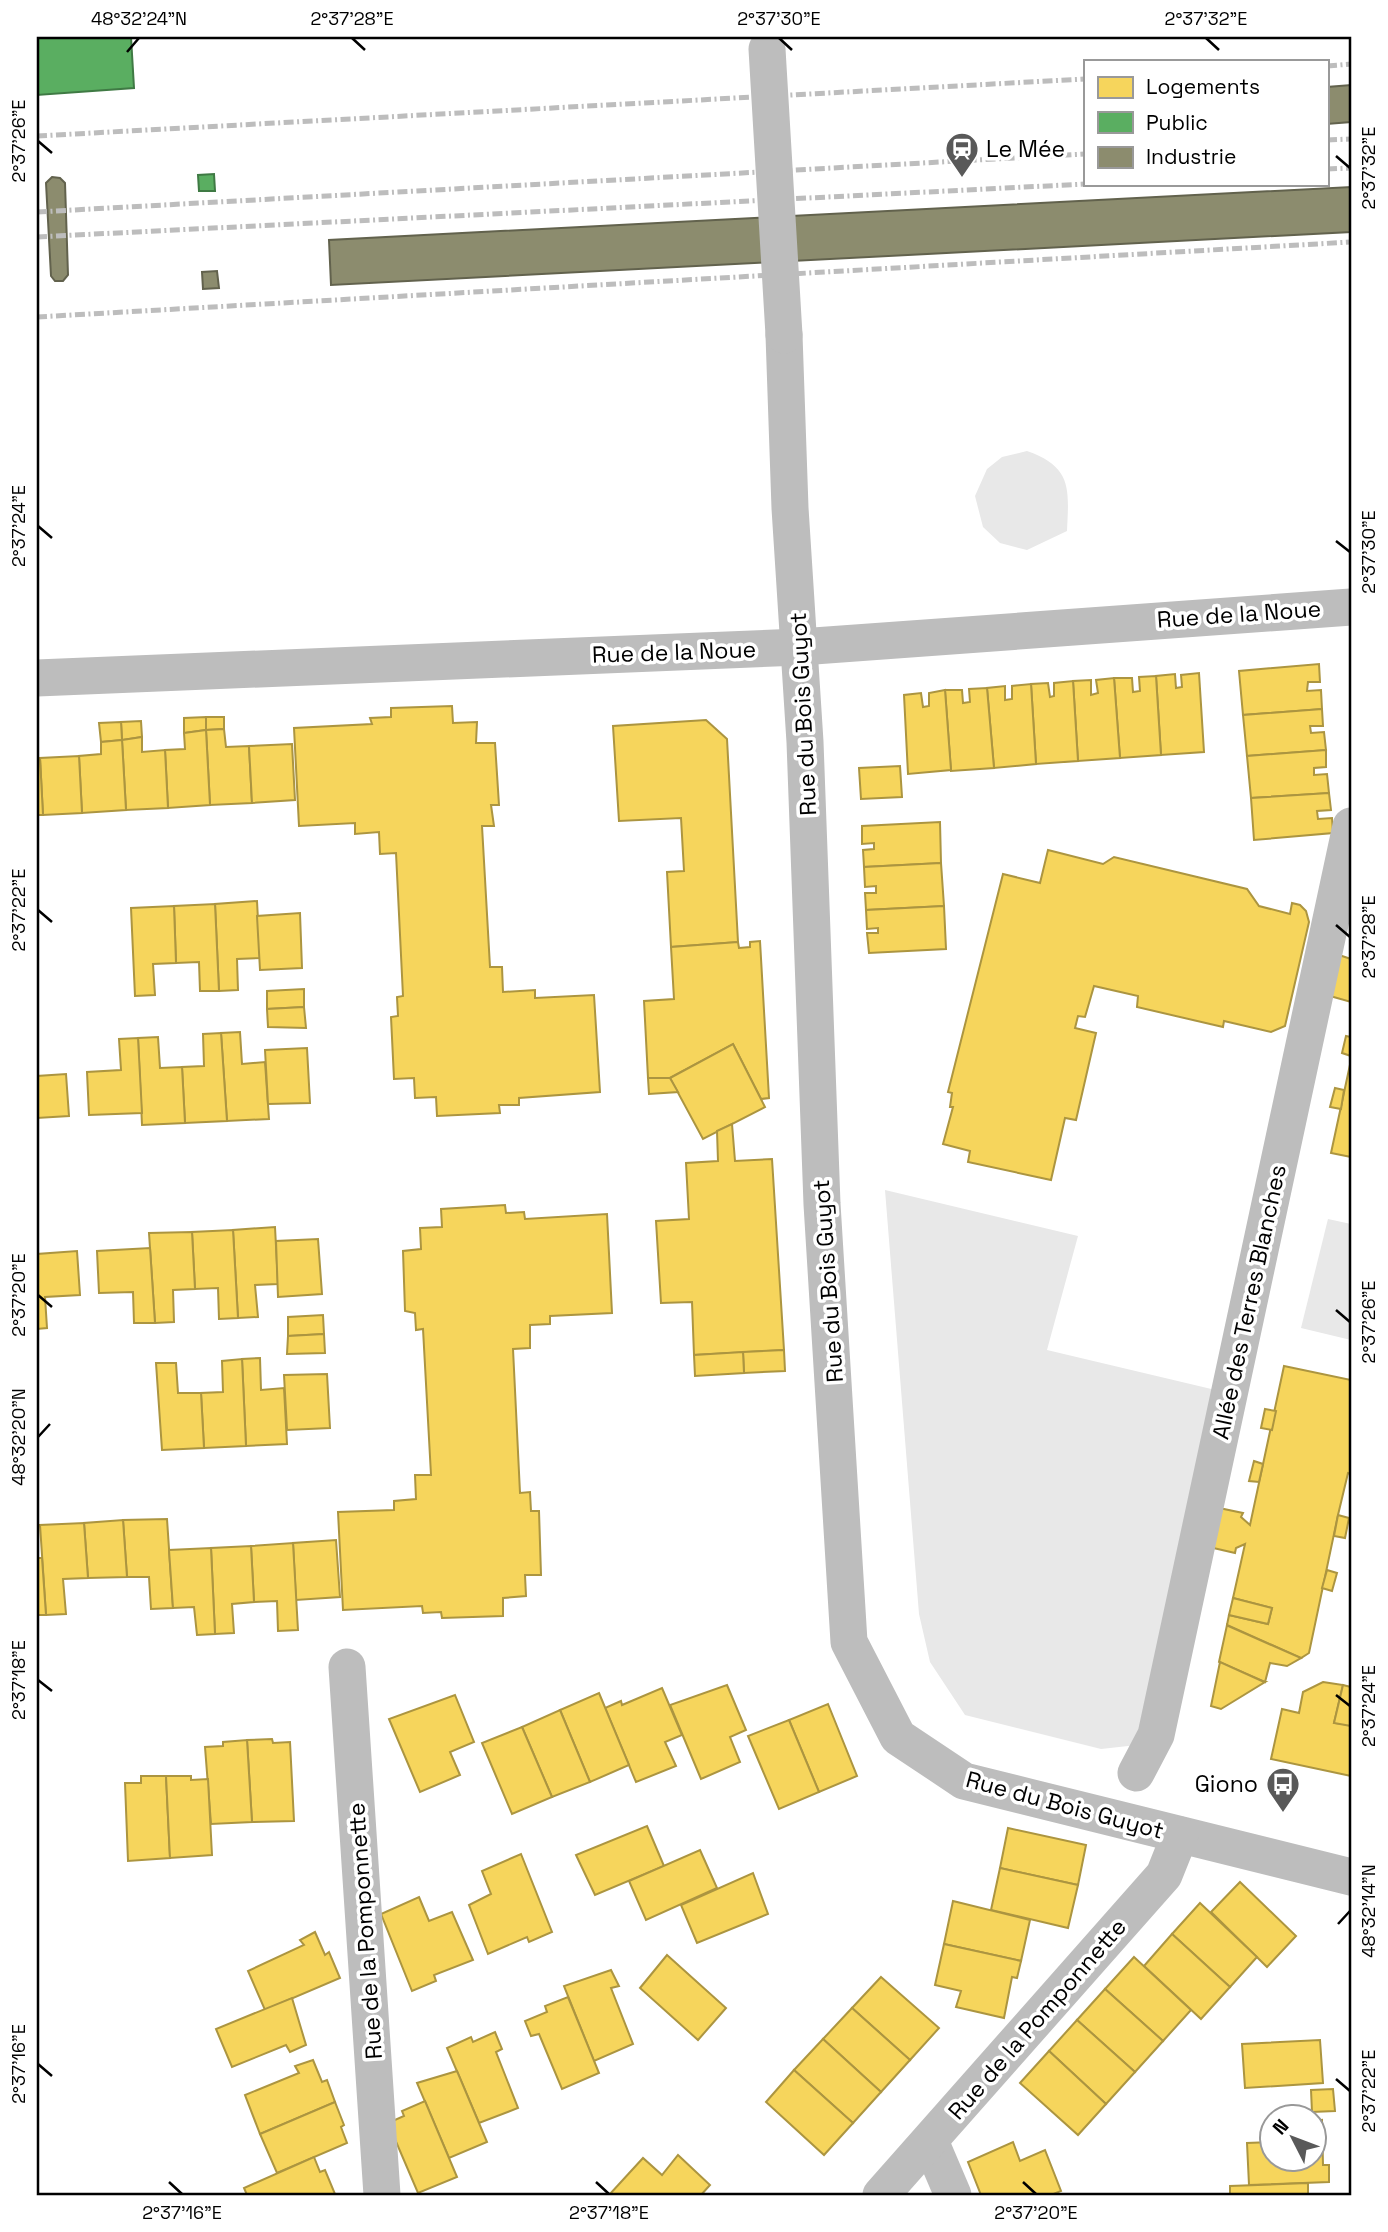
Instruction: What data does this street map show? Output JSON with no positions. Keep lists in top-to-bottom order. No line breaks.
{"streets":{"street":["Rue de la Noue","Rue du Bois Guyot","Allée des Terres Blanches","Rue de la Pomponnette"]},"crossings":[["Rue de la Noue","Rue du Bois Guyot"],["Rue du Bois Guyot","Rue de la Pomponnette"]],"places":{"station":["Le Mée"],"bus stop":["Giono"]},"legend":["Logements","Public","Industrie"],"north":"top left","coordinates":["48°32'24\"N","2°37'28\"E","2°37'30\"E","2°37'32\"E","2°37'26\"E","2°37'24\"E","2°37'22\"E","2°37'20\"E","48°32'20\"N","2°37'18\"E","48°32'14\"N","2°37'16\"E"]}
